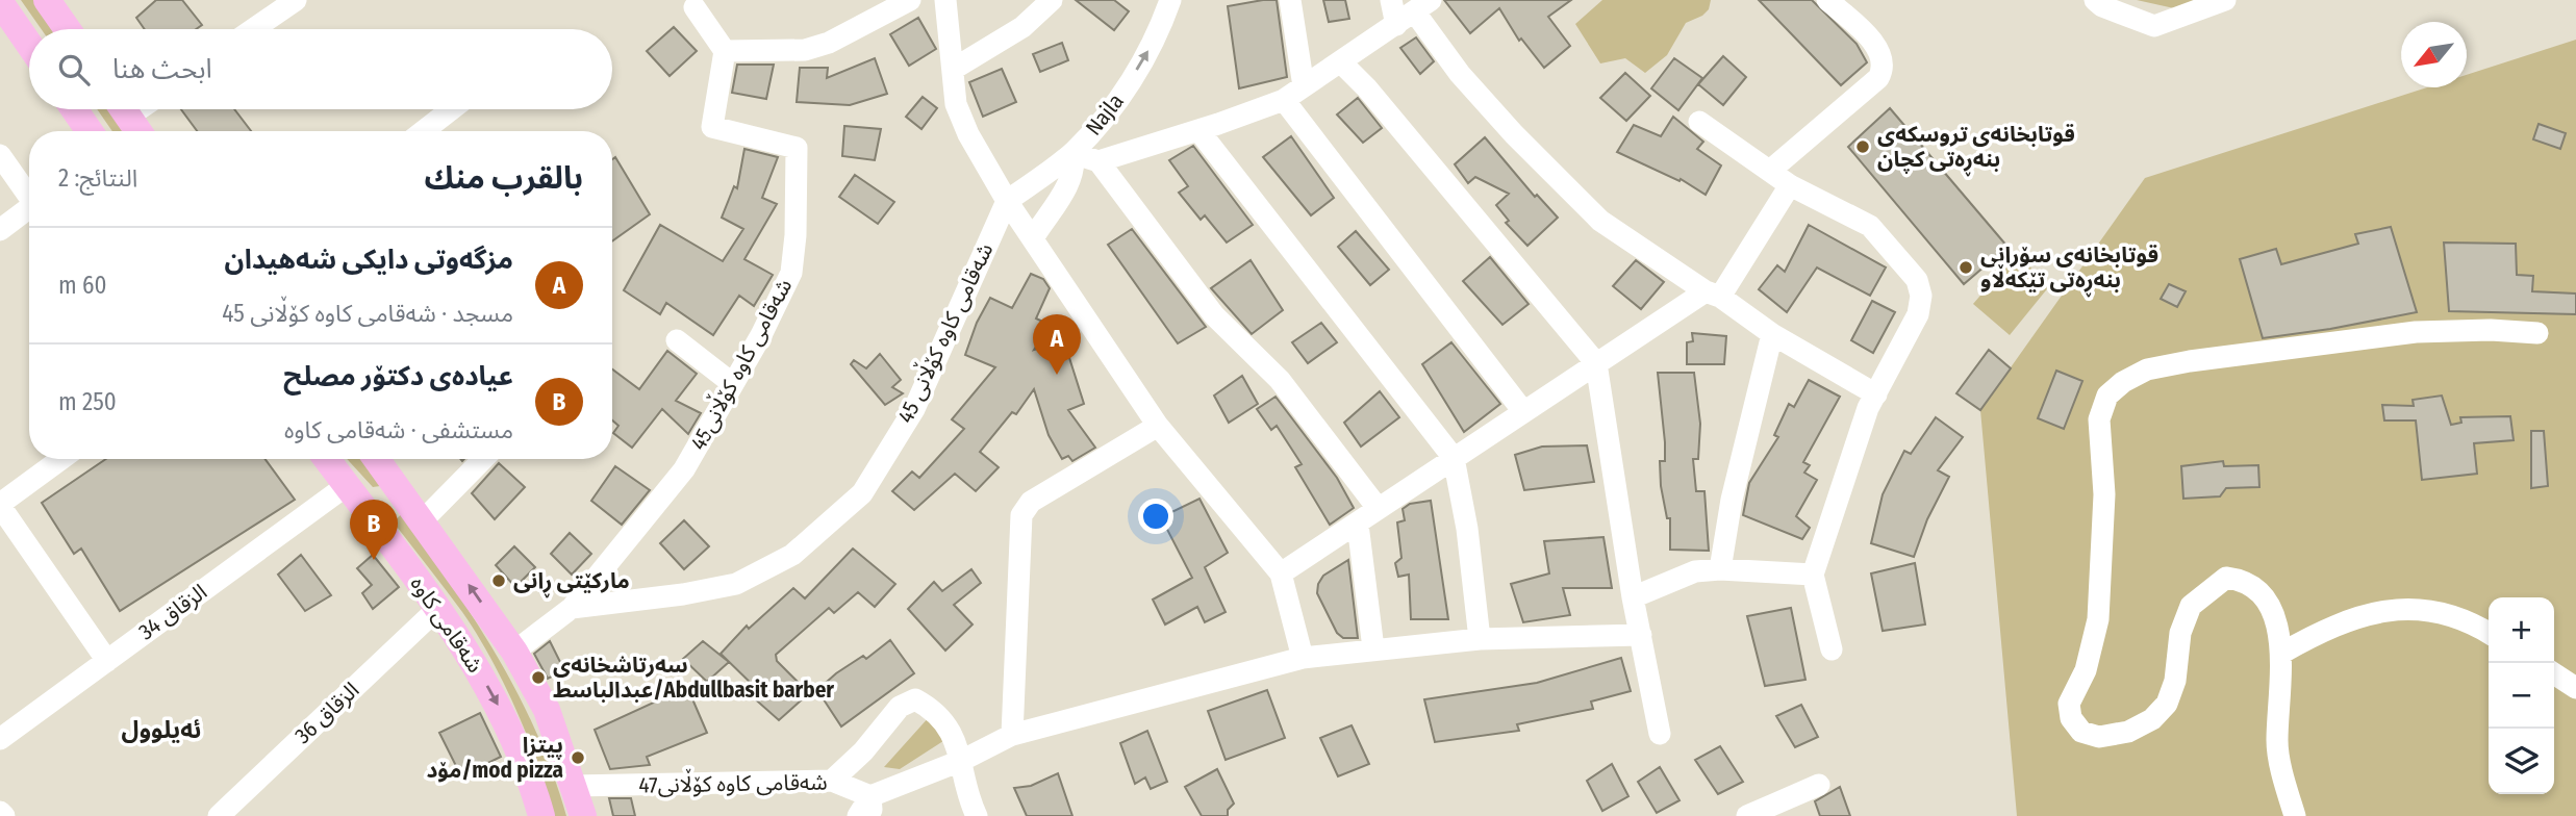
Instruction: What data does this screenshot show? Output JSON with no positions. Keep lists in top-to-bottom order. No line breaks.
{"streets":{"main road":["شەقامی کاوە"],"street":["Najla","شەقامی کاوە کۆڵانی 45","شەقامی کاوە کۆڵانی45","الزقاق 34","الزقاق 36","شەقامی کاوە کۆڵانی47"]},"crossings":[["Najla","شەقامی کاوە کۆڵانی 45"],["شەقامی کاوە کۆڵانی 45","شەقامی کاوە کۆڵانی45"],["شەقامی کاوە کۆڵانی45","شەقامی کاوە"],["الزقاق 34","شەقامی کاوە"],["شەقامی کاوە","الزقاق 36"],["شەقامی کاوە","شەقامی کاوە کۆڵانی47"]],"districts":["ئەیلوول"],"places":["قوتابخانەی تروسکەی بنەڕەتی کچان","قوتابخانەی سۆرانی بنەڕەتی تێکەڵاو","مارکێتی ڕانی","سەرتاشخانەی عبدالباسط/Abdullbasit barber","پیتزا مۆد/mod pizza"],"north":"bottom left","page":{"search":"ابحث هنا","heading":["بالقرب منك","النتائج: 2"],"list":[{"mark":"A","name":"مزگەوتی دایکی شەهیدان","note":"مسجد · شەقامی کاوە کۆڵانی 45","value":"60 m"},{"mark":"B","name":"عیادەی دکتۆر مصلح","note":"مستشفى · شەقامی کاوە","value":"250 m"}],"pins":["A","B"],"map_buttons":["+","−"]}}
